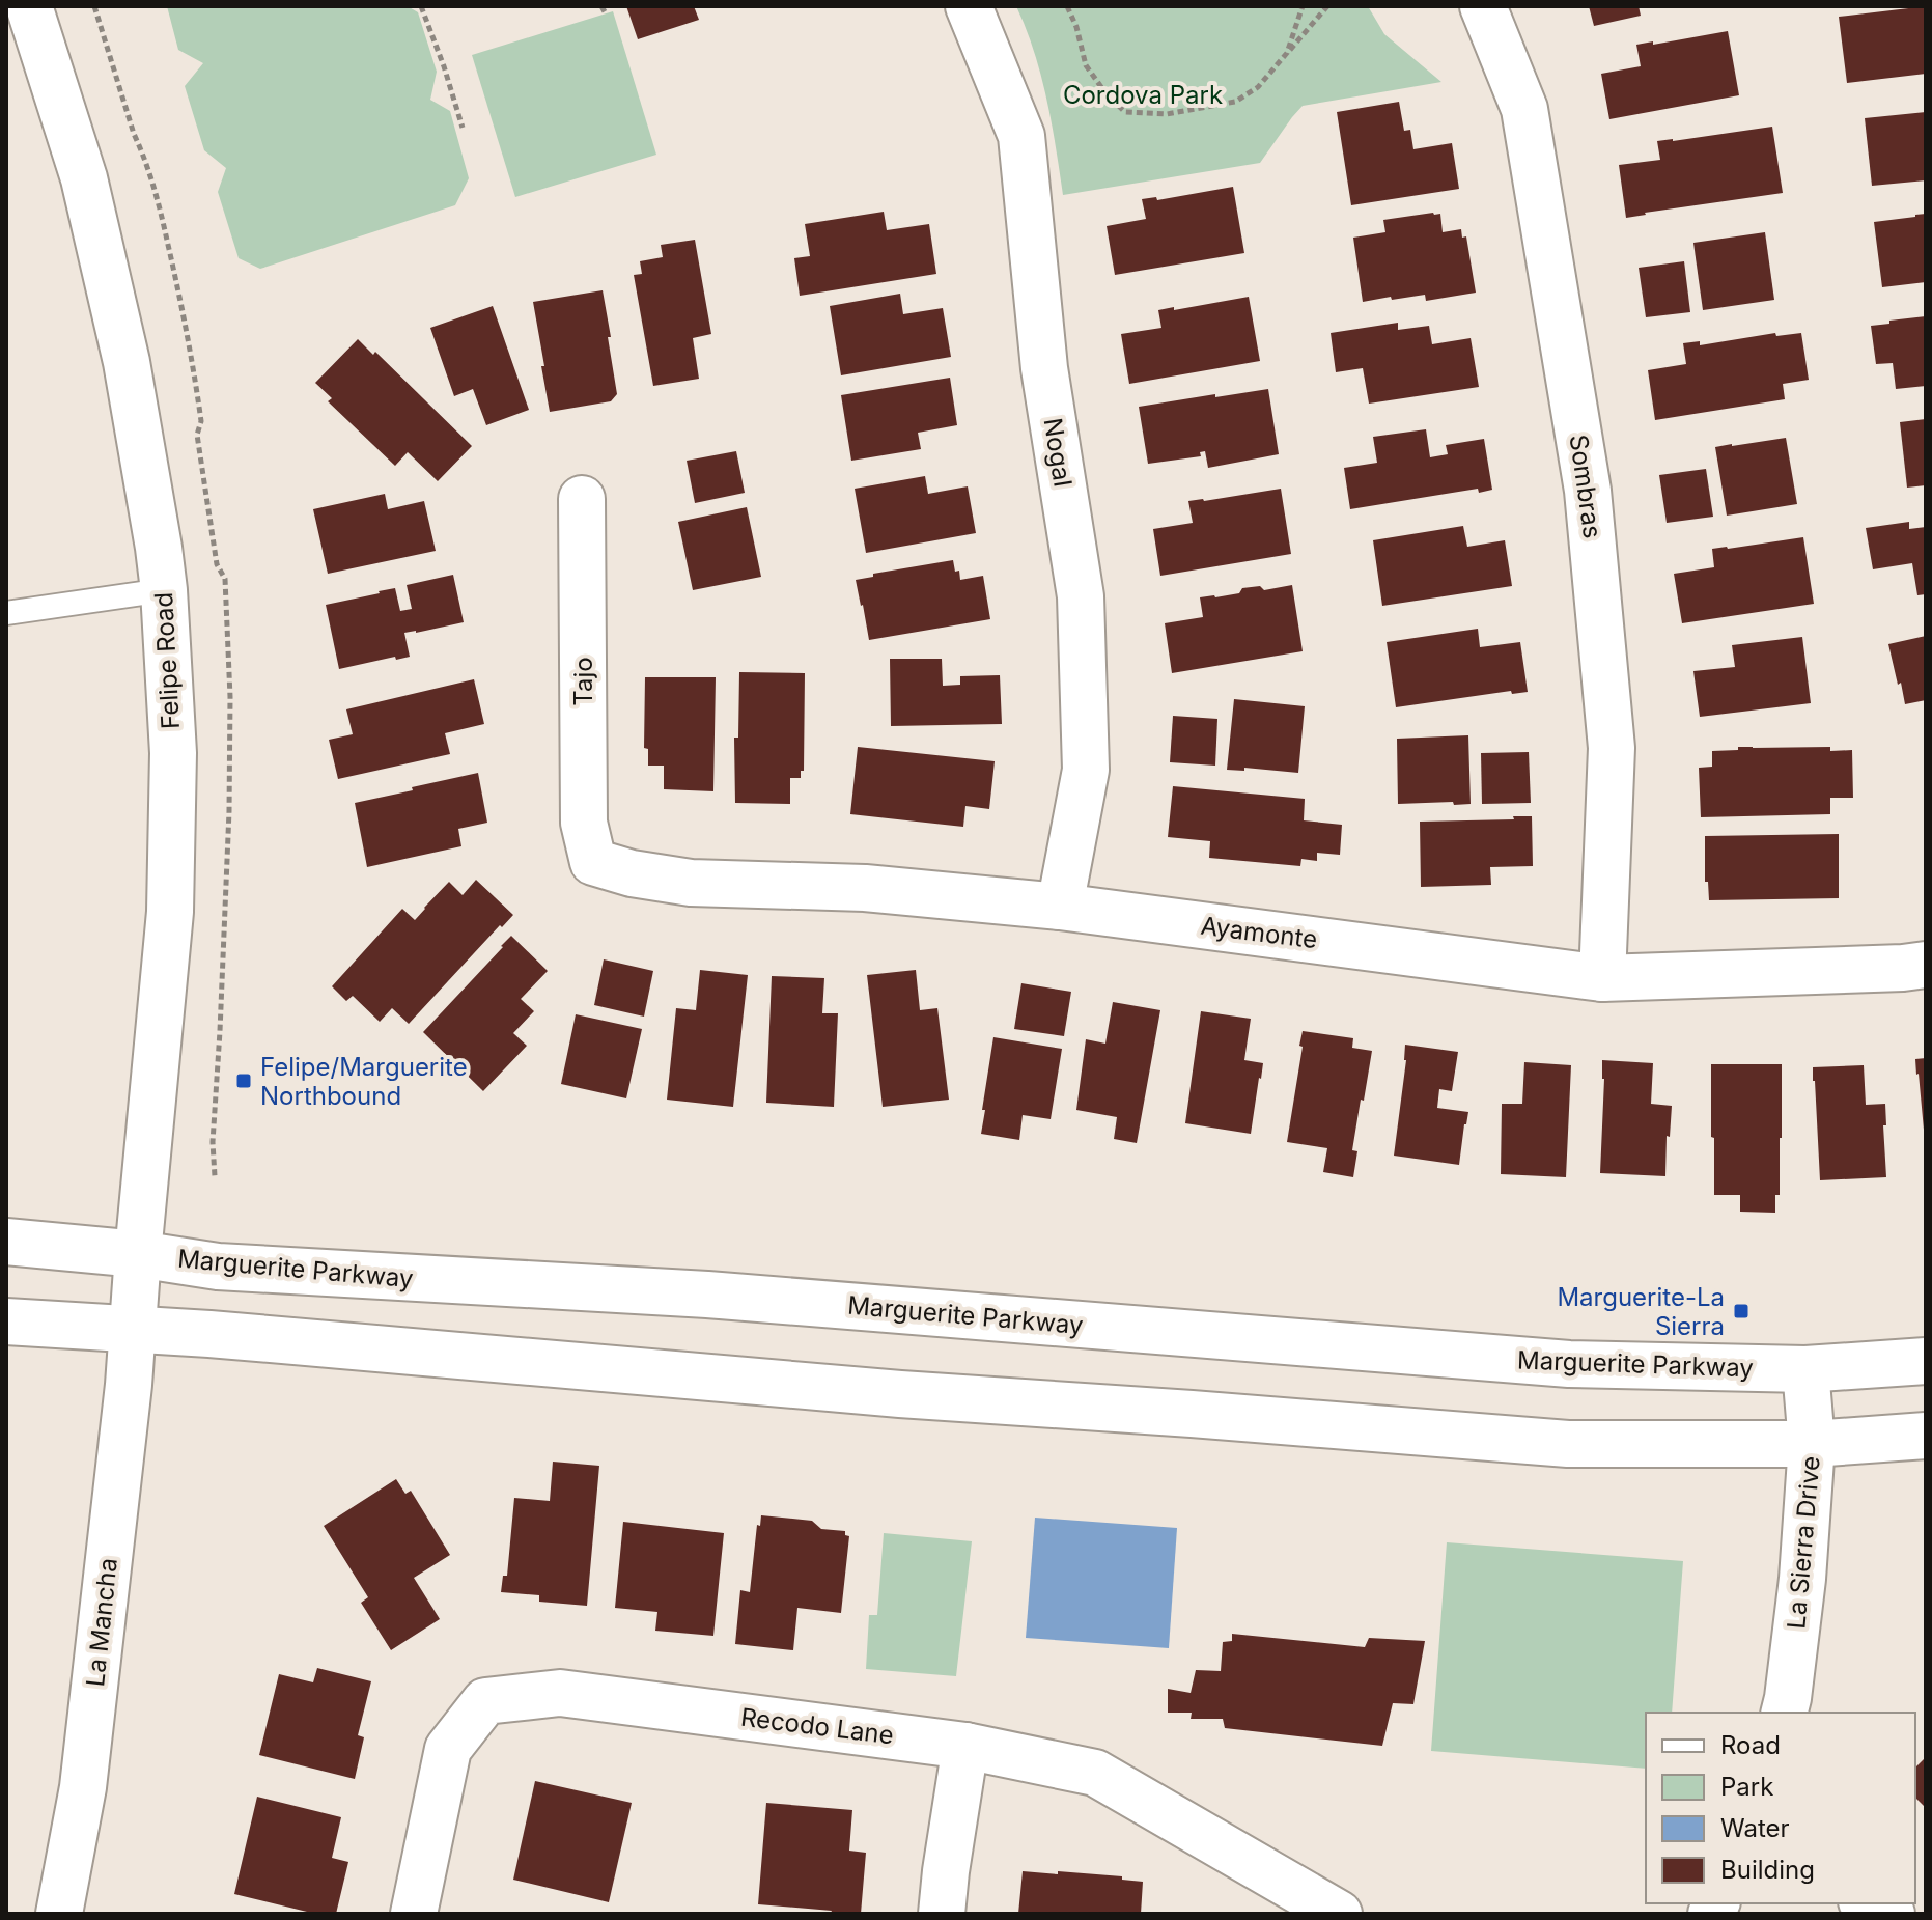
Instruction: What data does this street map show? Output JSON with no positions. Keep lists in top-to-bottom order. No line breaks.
{"streets":{"street":["Nogal","Sombras","Felipe Road","Tajo","Ayamonte","Marguerite Parkway","La Sierra Drive","La Mancha","Recodo Lane"]},"crossings":[["Nogal","Ayamonte"],["Sombras","Ayamonte"],["Felipe Road","Marguerite Parkway"],["Felipe Road","La Mancha"],["Tajo","Ayamonte"],["Marguerite Parkway","La Sierra Drive"]],"parks":["Cordova Park"],"places":{"transit":["Felipe/Marguerite Northbound","Marguerite-La Sierra"]},"legend":["Road","Park","Water","Building"]}
